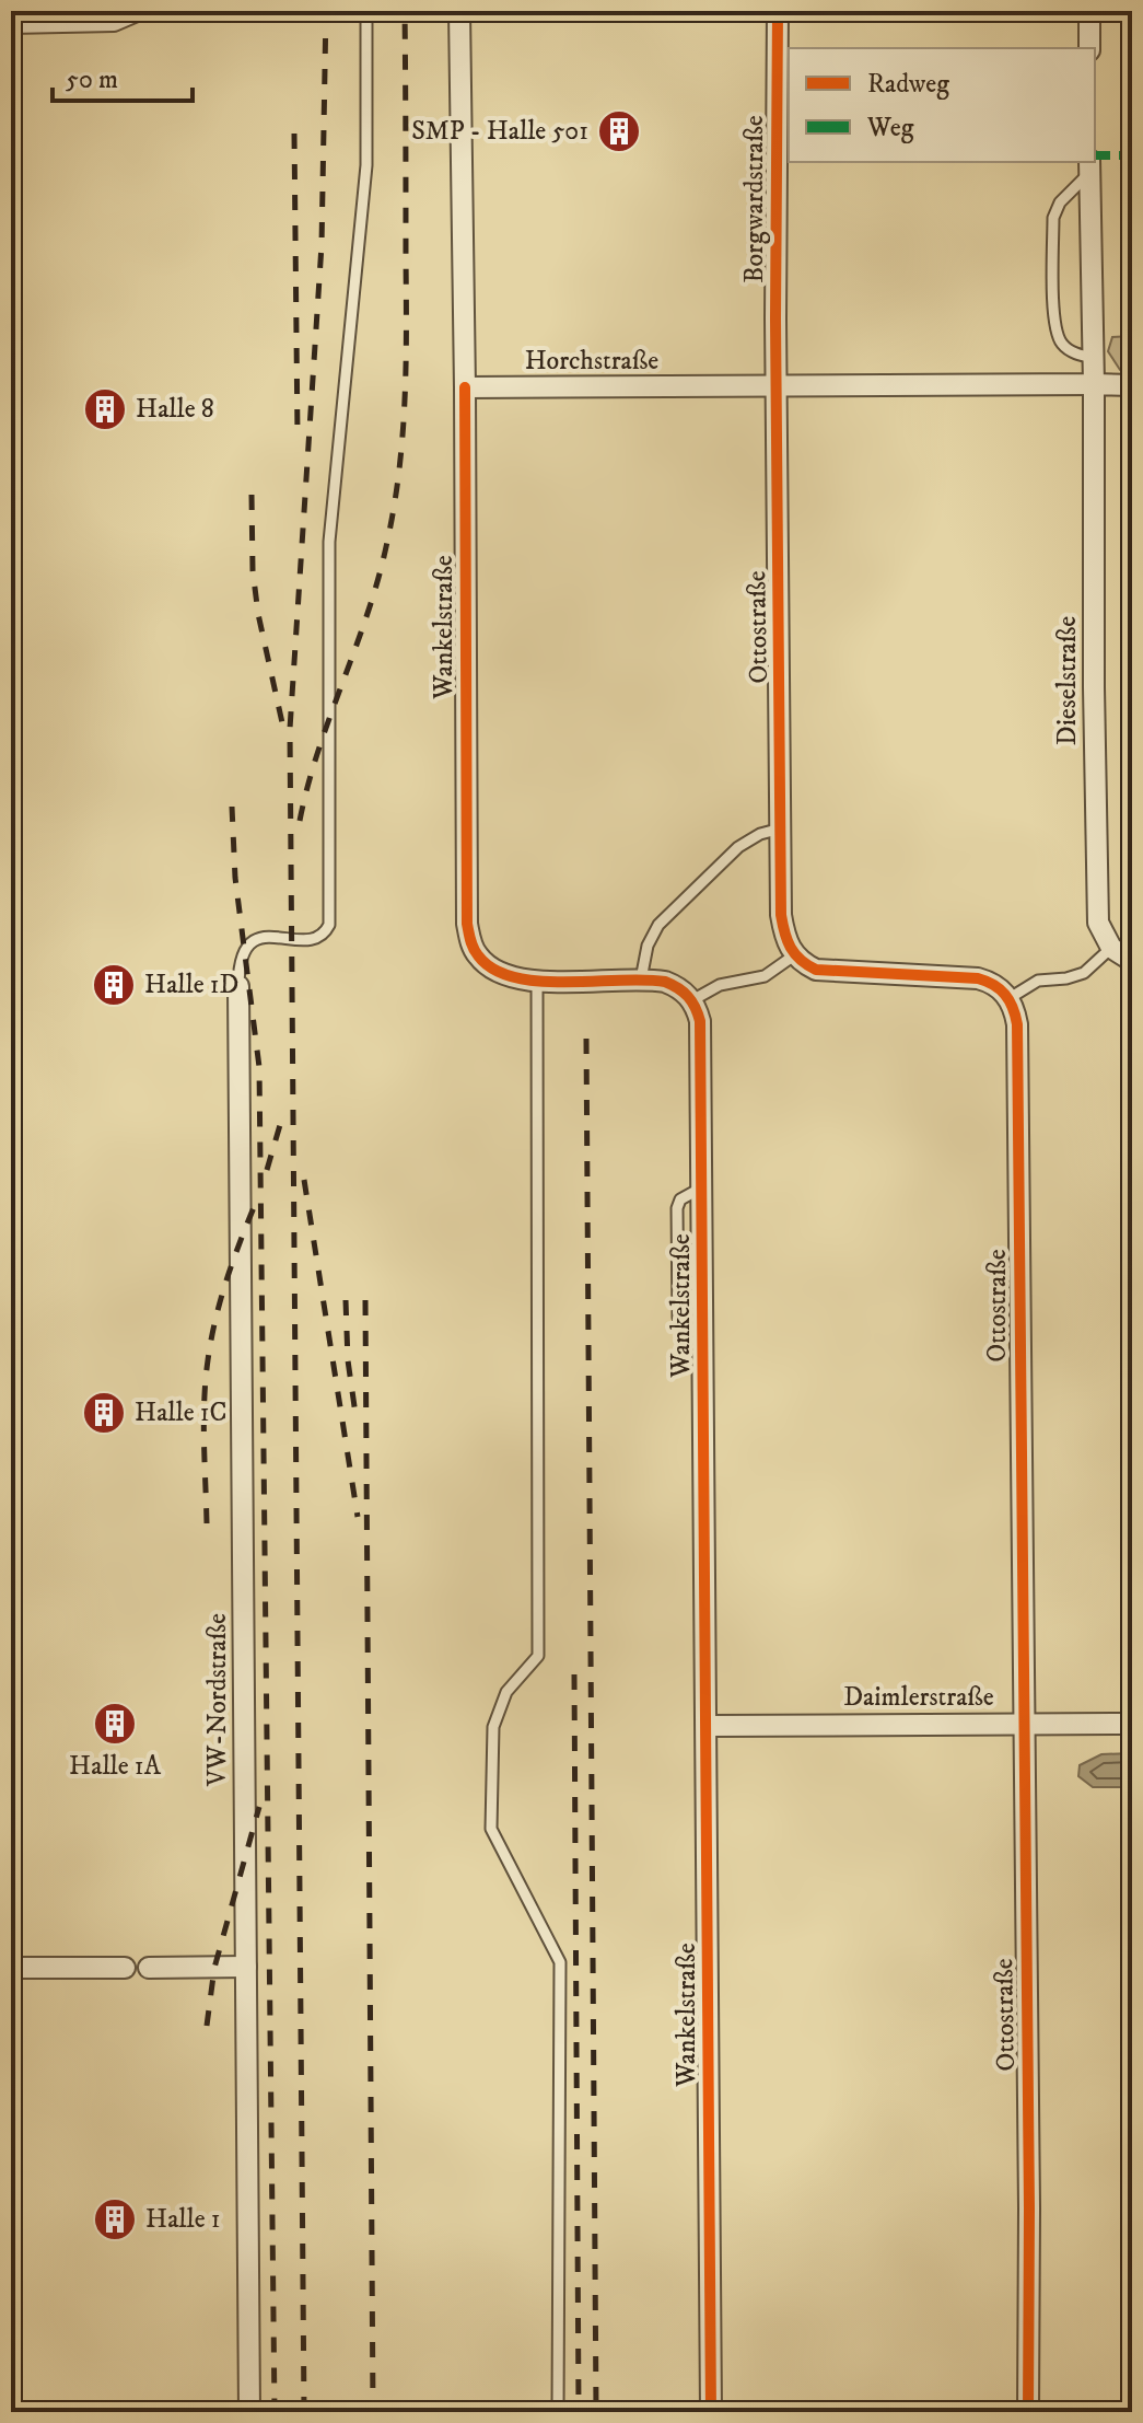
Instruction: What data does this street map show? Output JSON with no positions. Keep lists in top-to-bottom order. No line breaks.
{"streets":{"street":["Borgwardstraße","Horchstraße","Wankelstraße","Ottostraße","Dieselstraße","Daimlerstraße","VW-Nordstraße"]},"crossings":[["Borgwardstraße","Horchstraße"],["Borgwardstraße","Ottostraße"],["Horchstraße","Wankelstraße"],["Horchstraße","Ottostraße"],["Horchstraße","Dieselstraße"],["Wankelstraße","Daimlerstraße"],["Ottostraße","Daimlerstraße"]],"places":{"building":["SMP - Halle 501","Halle 8","Halle 1D","Halle 1C","Halle 1A","Halle 1"]},"legend":["Radweg","Weg"],"scale_bar":"50 m"}
